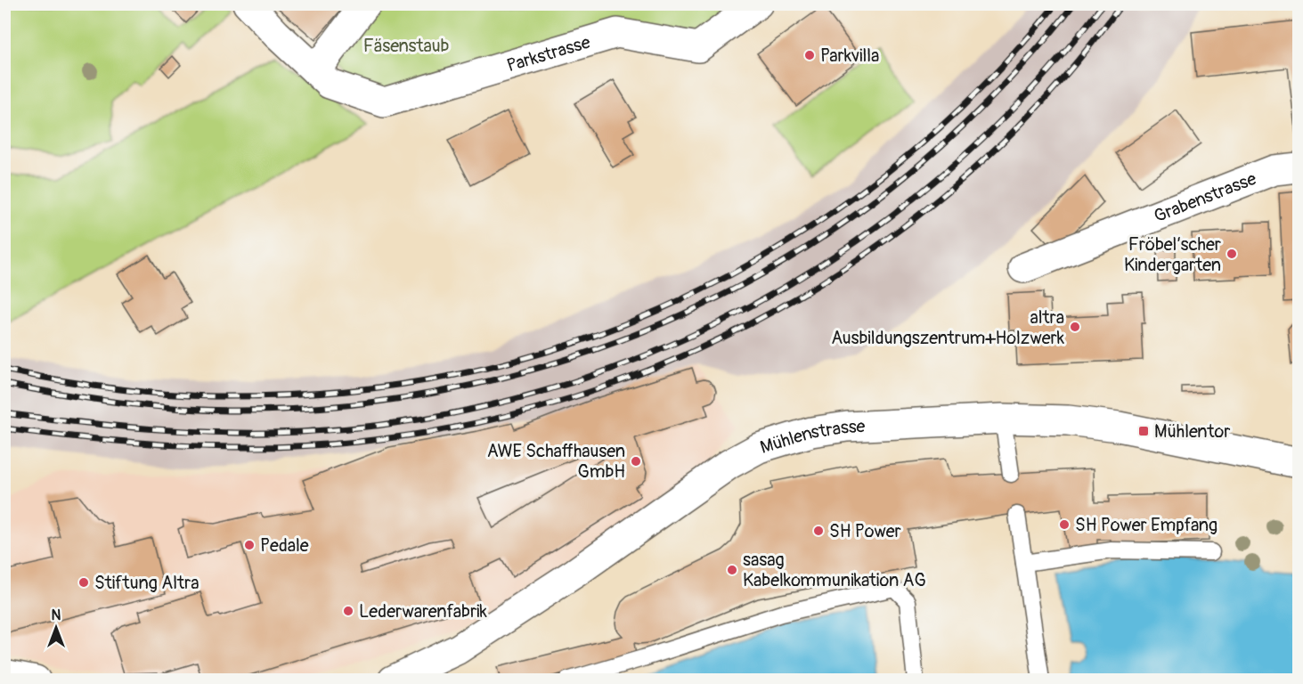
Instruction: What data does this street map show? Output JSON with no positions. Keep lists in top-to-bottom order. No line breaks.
{"streets":{"main road":["Parkstrasse","Grabenstrasse","Mühlenstrasse"]},"parks":["Fäsenstaub"],"places":{"other":["Parkvilla","Fröbel’scher Kindergarten","altra Ausbildungszentrum+Holzwerk","AWE Schaffhausen GmbH","SH Power Empfang","SH Power","Pedale","sasag Kabelkommunikation AG","Stiftung Altra","Lederwarenfabrik"],"transit":["Mühlentor"]},"north":"top"}
